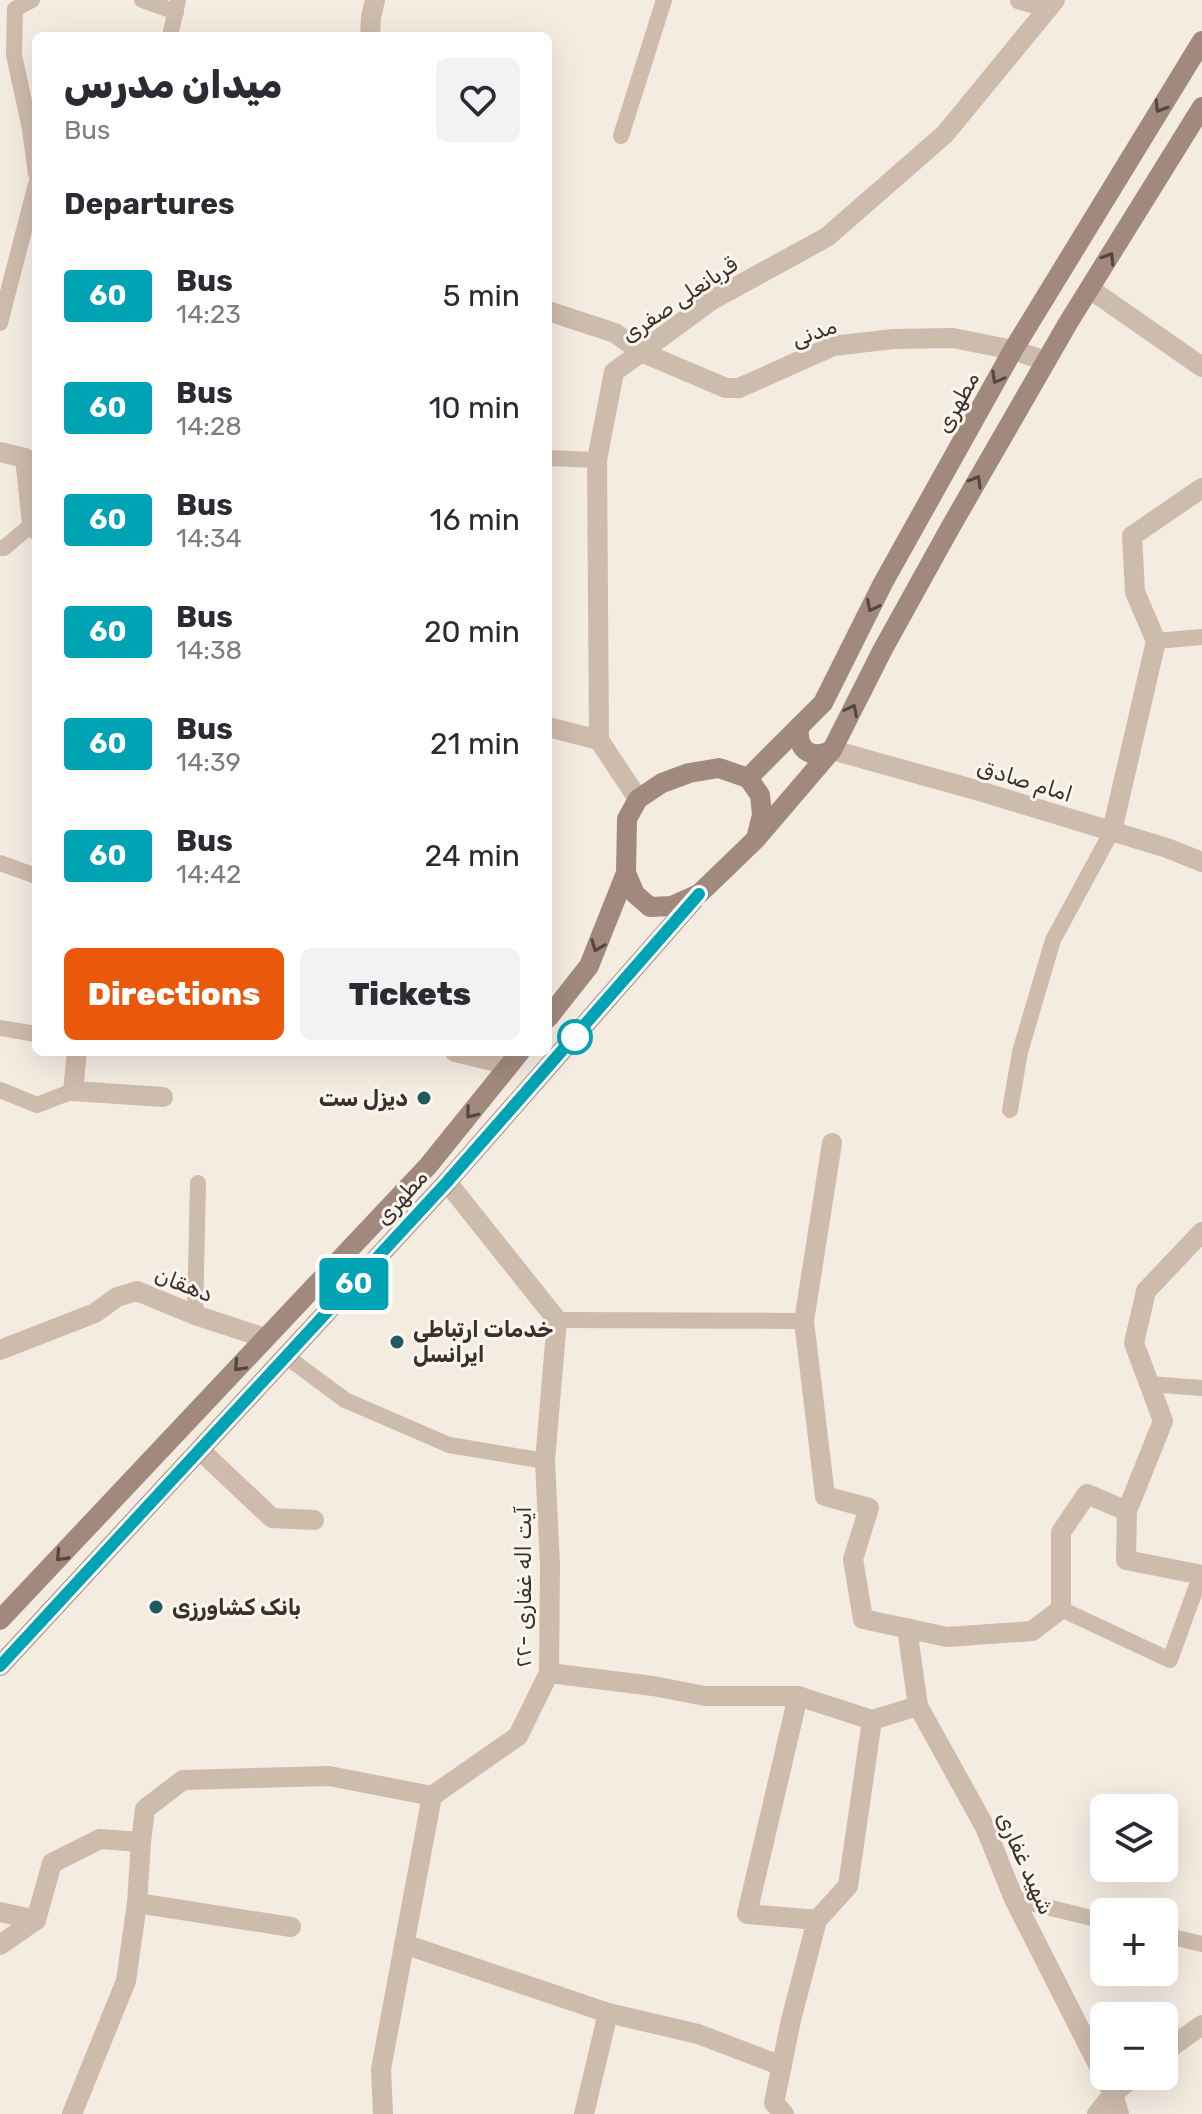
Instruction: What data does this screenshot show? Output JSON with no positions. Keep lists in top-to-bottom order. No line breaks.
{"streets":{"main road":["مطهری"],"street":["قربانعلی صفری","مدنی","امام صادق","دهقان","۲۲- آیت اله غفاری","شهید غفاری"]},"crossings":[["قربانعلی صفری","مدنی"],["مدنی","مطهری"],["مطهری","دهقان"]],"places":["دیزل ست","خدمات ارتباطی ایرانسل","بانک کشاورزی"],"lines":["bus line 60"],"page":{"on_map":"60","heading":[["میدان مدرس","Bus"],"Departures"],"list":[{"mark":"60","name":"Bus","note":"14:23","value":"5 min"},{"mark":"60","name":"Bus","note":"14:28","value":"10 min"},{"mark":"60","name":"Bus","note":"14:34","value":"16 min"},{"mark":"60","name":"Bus","note":"14:38","value":"20 min"},{"mark":"60","name":"Bus","note":"14:39","value":"21 min"},{"mark":"60","name":"Bus","note":"14:42","value":"24 min"}],"buttons":["Directions","Tickets"],"map_buttons":["+","−"]}}
